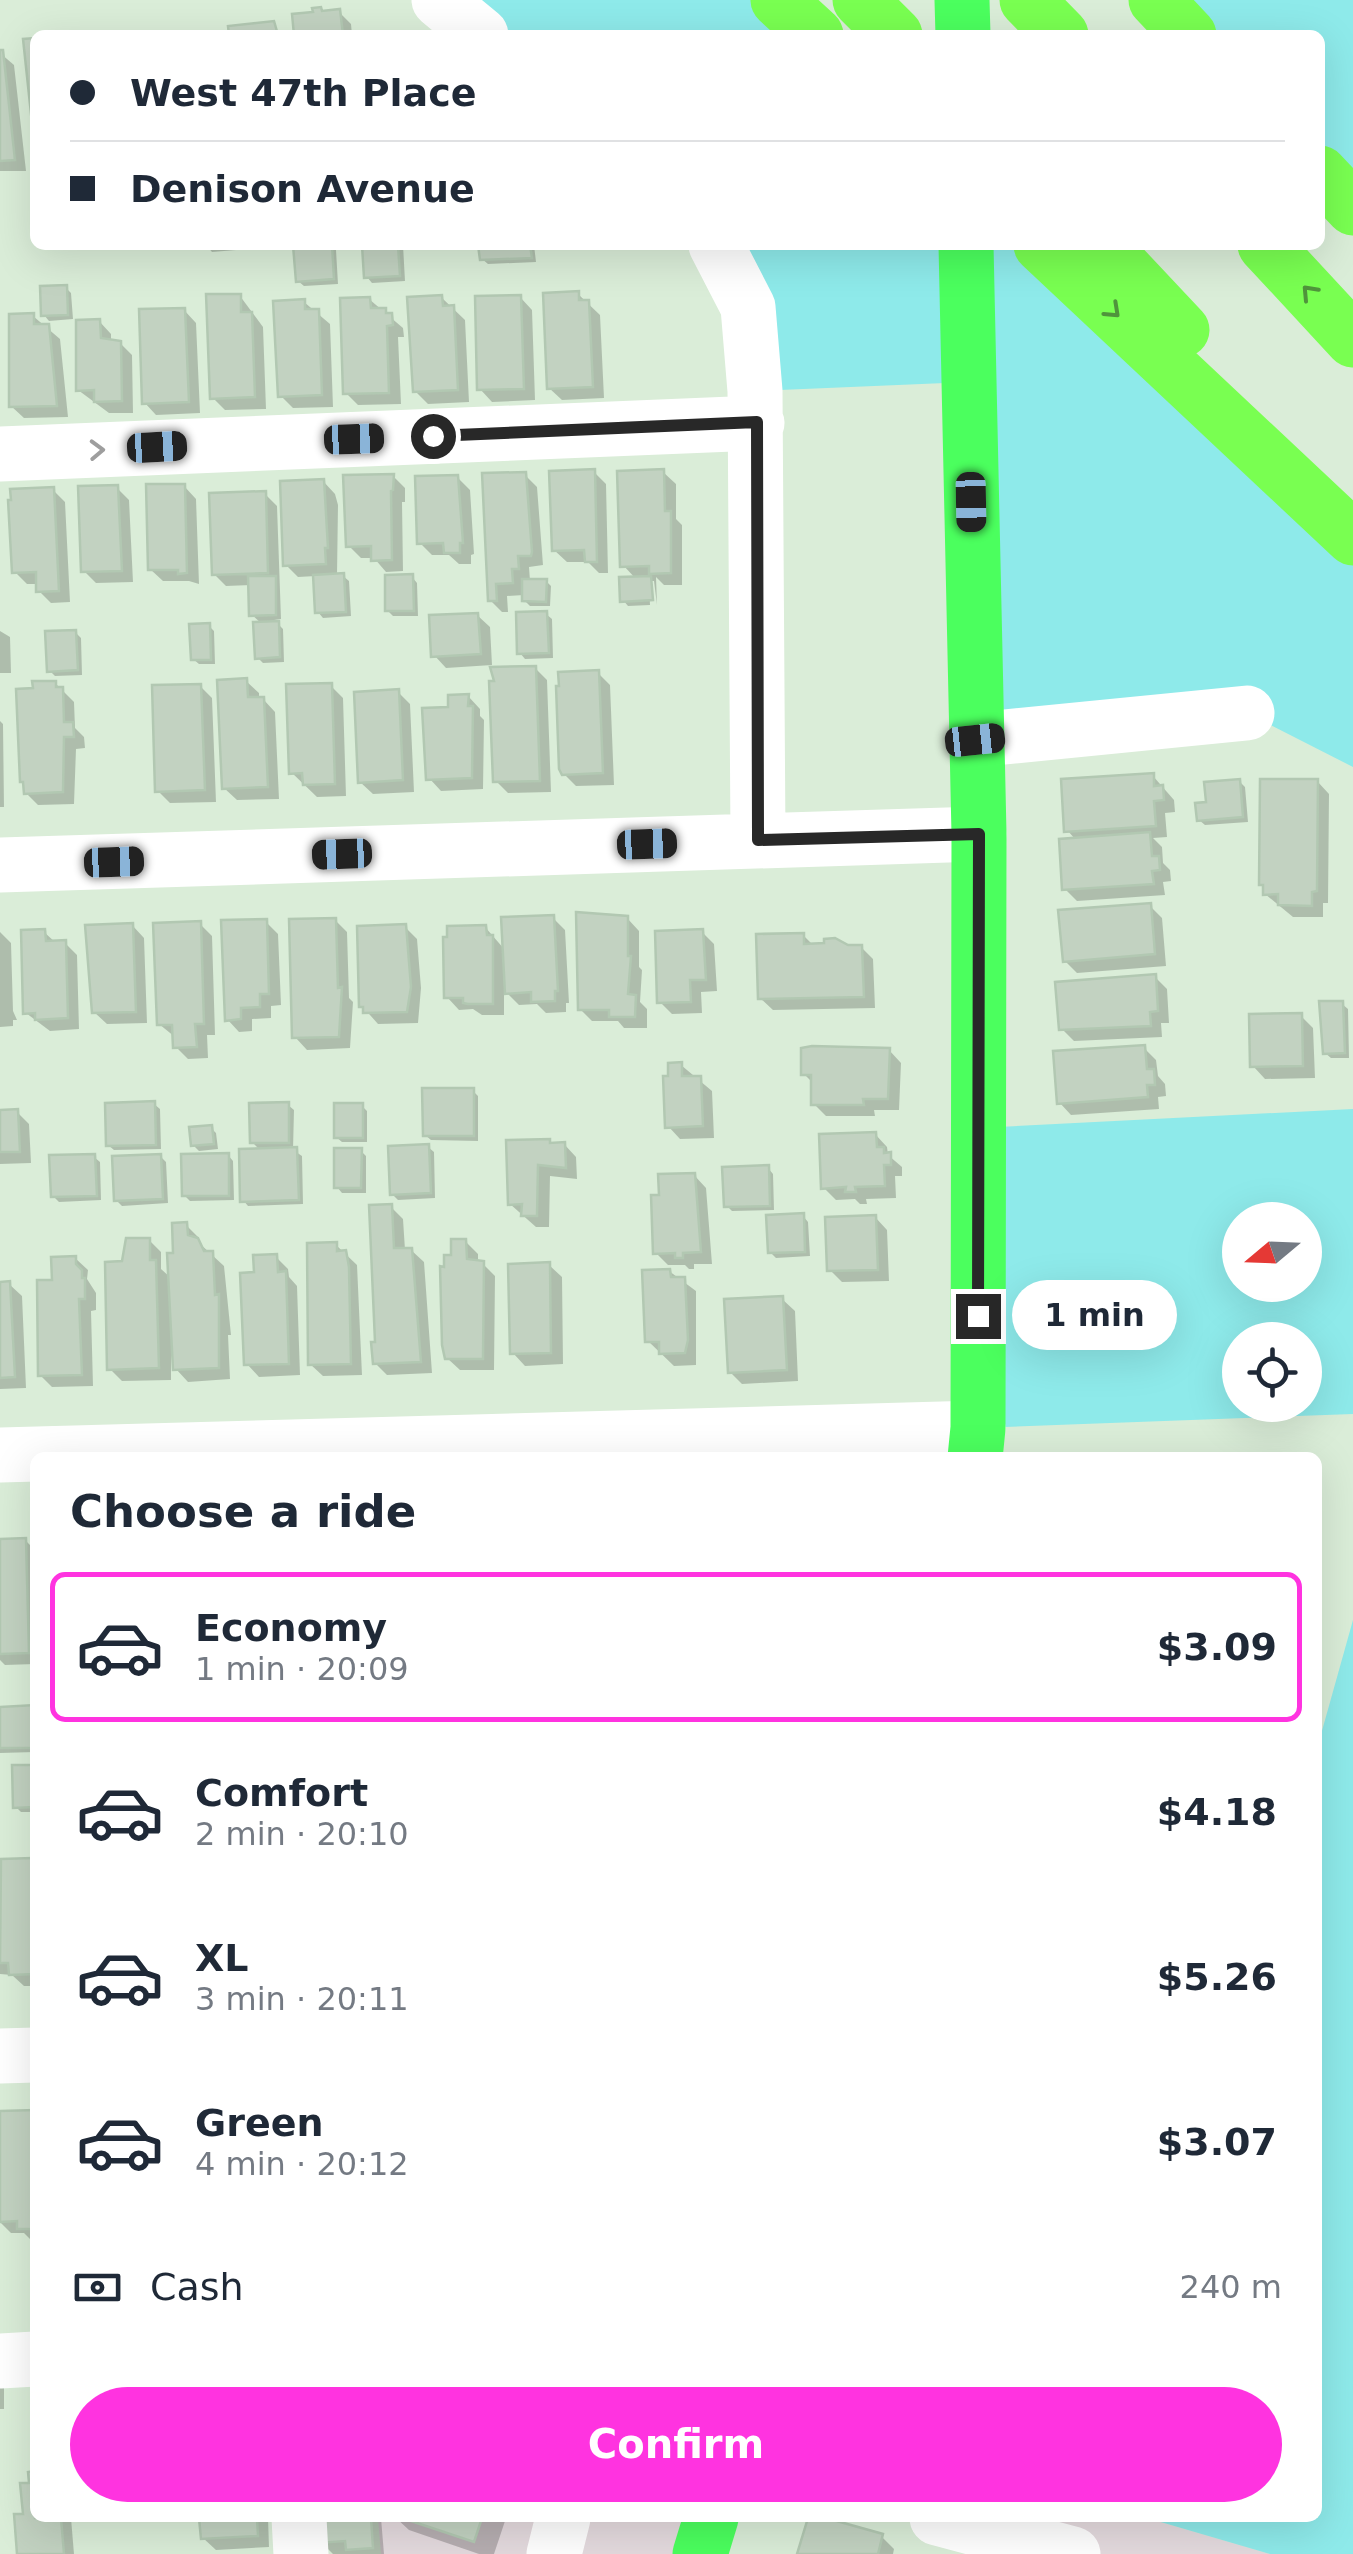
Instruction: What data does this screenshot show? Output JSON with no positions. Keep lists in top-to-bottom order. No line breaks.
{"north":"left","page":{"banner":["West 47th Place","Denison Avenue"],"bubble":"1 min","heading":"Choose a ride","list":[{"name":"Economy","note":"1 min · 20:09","value":"$3.09"},{"name":"Comfort","note":"2 min · 20:10","value":"$4.18"},{"name":"XL","note":"3 min · 20:11","value":"$5.26"},{"name":"Green","note":"4 min · 20:12","value":"$3.07"}],"pay":["Cash","240 m"],"buttons":"Confirm"}}
